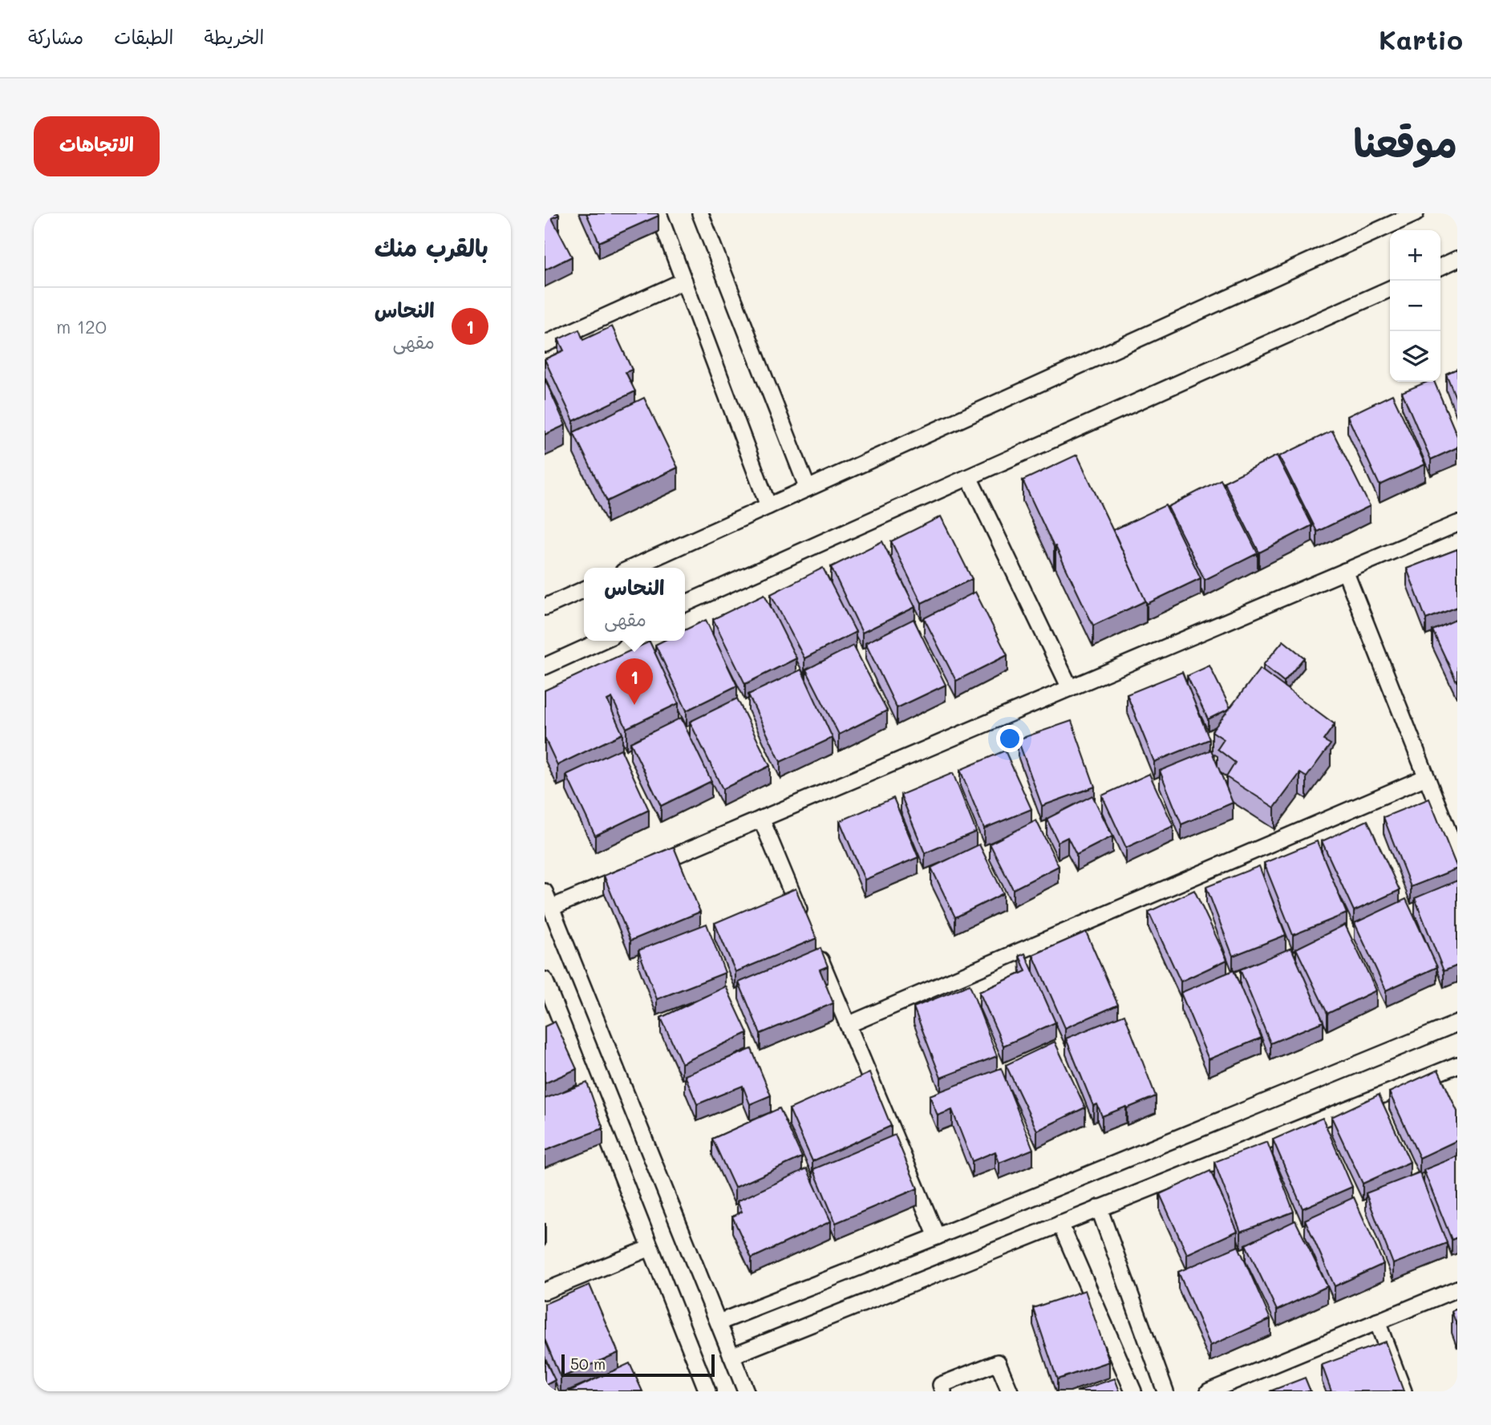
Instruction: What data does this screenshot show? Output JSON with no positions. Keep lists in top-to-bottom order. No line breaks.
{"scale_bar":"50 m","page":{"header":"Kartio","nav":["الخريطة","الطبقات","مشاركة"],"title":"موقعنا","buttons":"الاتجاهات","heading":"بالقرب منك","map_buttons":["+","−"],"list":[{"mark":"1","name":"النحاس","note":"مقهى","value":"120 m"}],"popup":["النحاس","مقهى"],"pins":"1","scale":"50 m"}}
